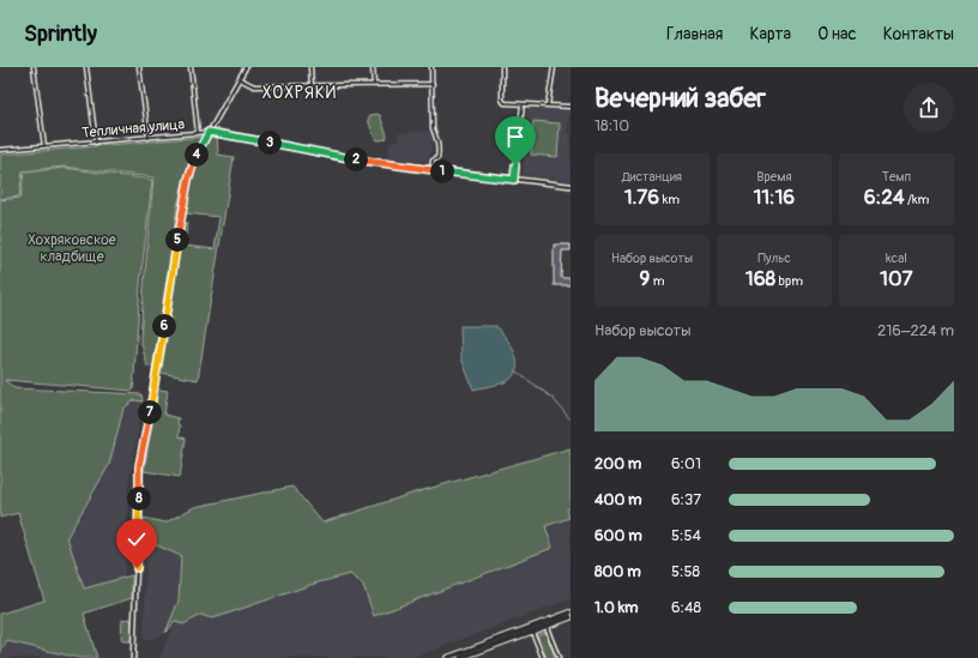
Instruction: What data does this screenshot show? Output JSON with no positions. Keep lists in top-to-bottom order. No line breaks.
{"streets":{"street":["Тепличная улица"]},"districts":["ХОХРЯКИ"],"parks":["Хохряковское кладбище"],"page":{"header":"Sprintly","nav":["Главная","Карта","О нас","Контакты"],"heading":["Вечерний забег","18:10"],"pins":["3","4","2","1","5","6","7","8"],"stats":[["Дистанция","1.76 km"],["Время","11:16"],["Темп","6:24 /km"],["Набор высоты","9 m"],["Пульс","168 bpm"],["kcal","107"]],"chart":["Набор высоты","216–224 m"],"list":[{"name":"200 m","note":"6:01"},{"name":"400 m","note":"6:37"},{"name":"600 m","note":"5:54"},{"name":"800 m","note":"5:58"},{"name":"1.0 km","note":"6:48"}]}}
